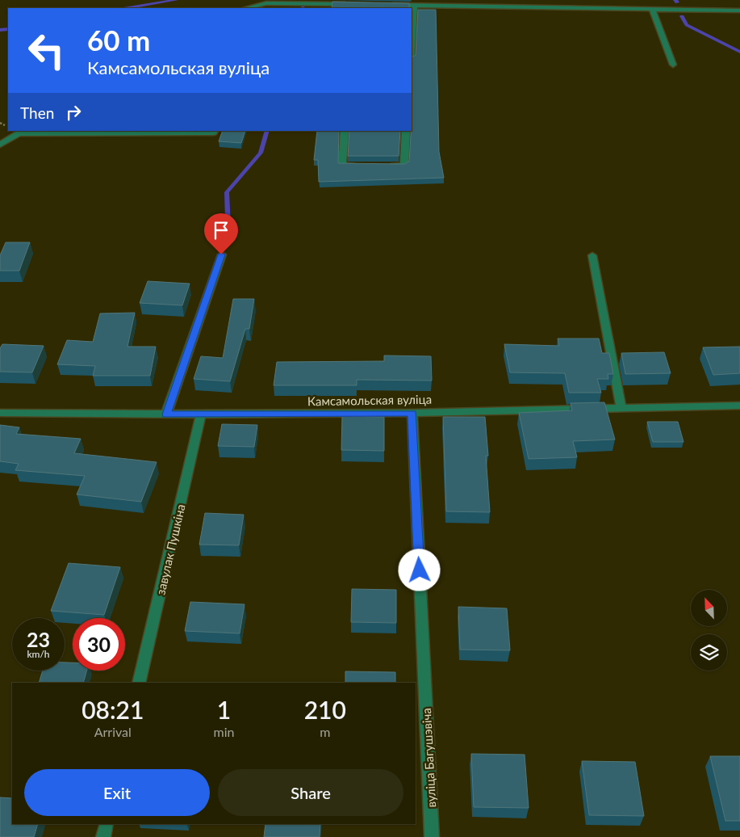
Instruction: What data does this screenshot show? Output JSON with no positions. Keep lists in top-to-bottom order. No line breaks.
{"streets":{"street":["Камсамольская вуліца","завулак Пушкіна","вуліца Багушэвіча"]},"crossings":[["Камсамольская вуліца","завулак Пушкіна"],["Камсамольская вуліца","вуліца Багушэвіча"]],"north":"top left","page":{"turn":["60 m","Камсамольская вуліца"],"then":"Then","speed":"23 km/h","limit":"30","eta":["08:21","Arrival","1","min","210","m"],"buttons":["Exit","Share"]}}
